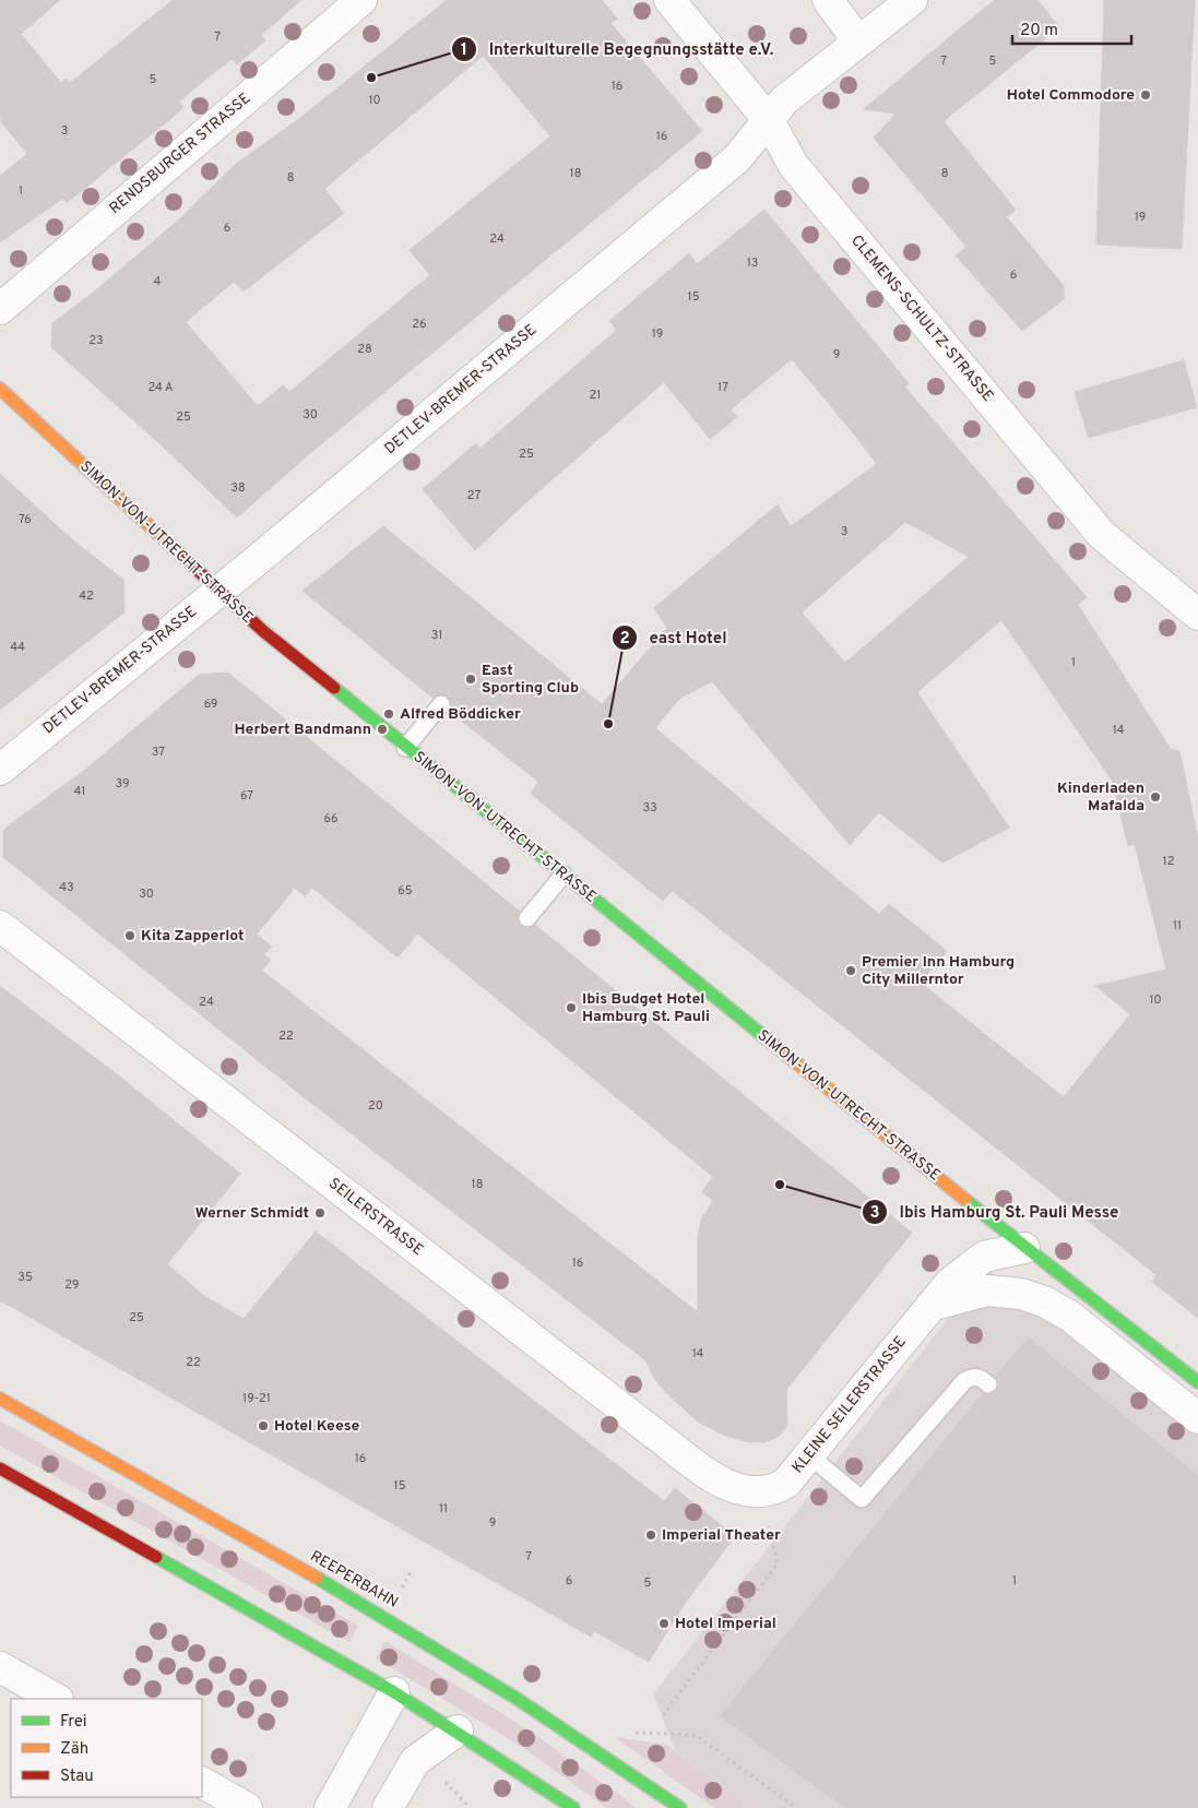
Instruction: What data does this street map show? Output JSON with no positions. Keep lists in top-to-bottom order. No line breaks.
{"streets":{"main road":["SIMON-VON-UTRECHT-STRASSE","REEPERBAHN"],"street":["RENDSBURGER STRASSE","CLEMENS-SCHULTZ-STRASSE","DETLEV-BREMER-STRASSE","SEILERSTRASSE","KLEINE SEILERSTRASSE"]},"crossings":[["CLEMENS-SCHULTZ-STRASSE","DETLEV-BREMER-STRASSE"],["DETLEV-BREMER-STRASSE","SIMON-VON-UTRECHT-STRASSE"],["SEILERSTRASSE","KLEINE SEILERSTRASSE"]],"places":["Interkulturelle Begegnungsstätte e.V.","Hotel Commodore","East Sporting Club","Alfred Böddicker","east Hotel","Herbert Bandmann","Kinderladen Mafalda","Kita Zapperlot","Premier Inn Hamburg City Millerntor","Ibis Budget Hotel Hamburg St. Pauli","Ibis Hamburg St. Pauli Messe","Werner Schmidt","Hotel Keese","Imperial Theater","Hotel Imperial"],"house_numbers":["7","7","5","5","16","10","3","16","18","8","8","1","19","6","24","13","6","4","15","26","19","23","28","9","24 A","17","21","30","25","25","38","27","76","3","42","31","44","1","69","14","37","39","41","67","33","66","12","43","65","30","11","10","24","22","20","18","16","35","29","25","14","22","19-21","16","15","11","9","7","6","1","5"],"legend":["Frei","Zäh","Stau"],"scale_bar":"20 m"}
